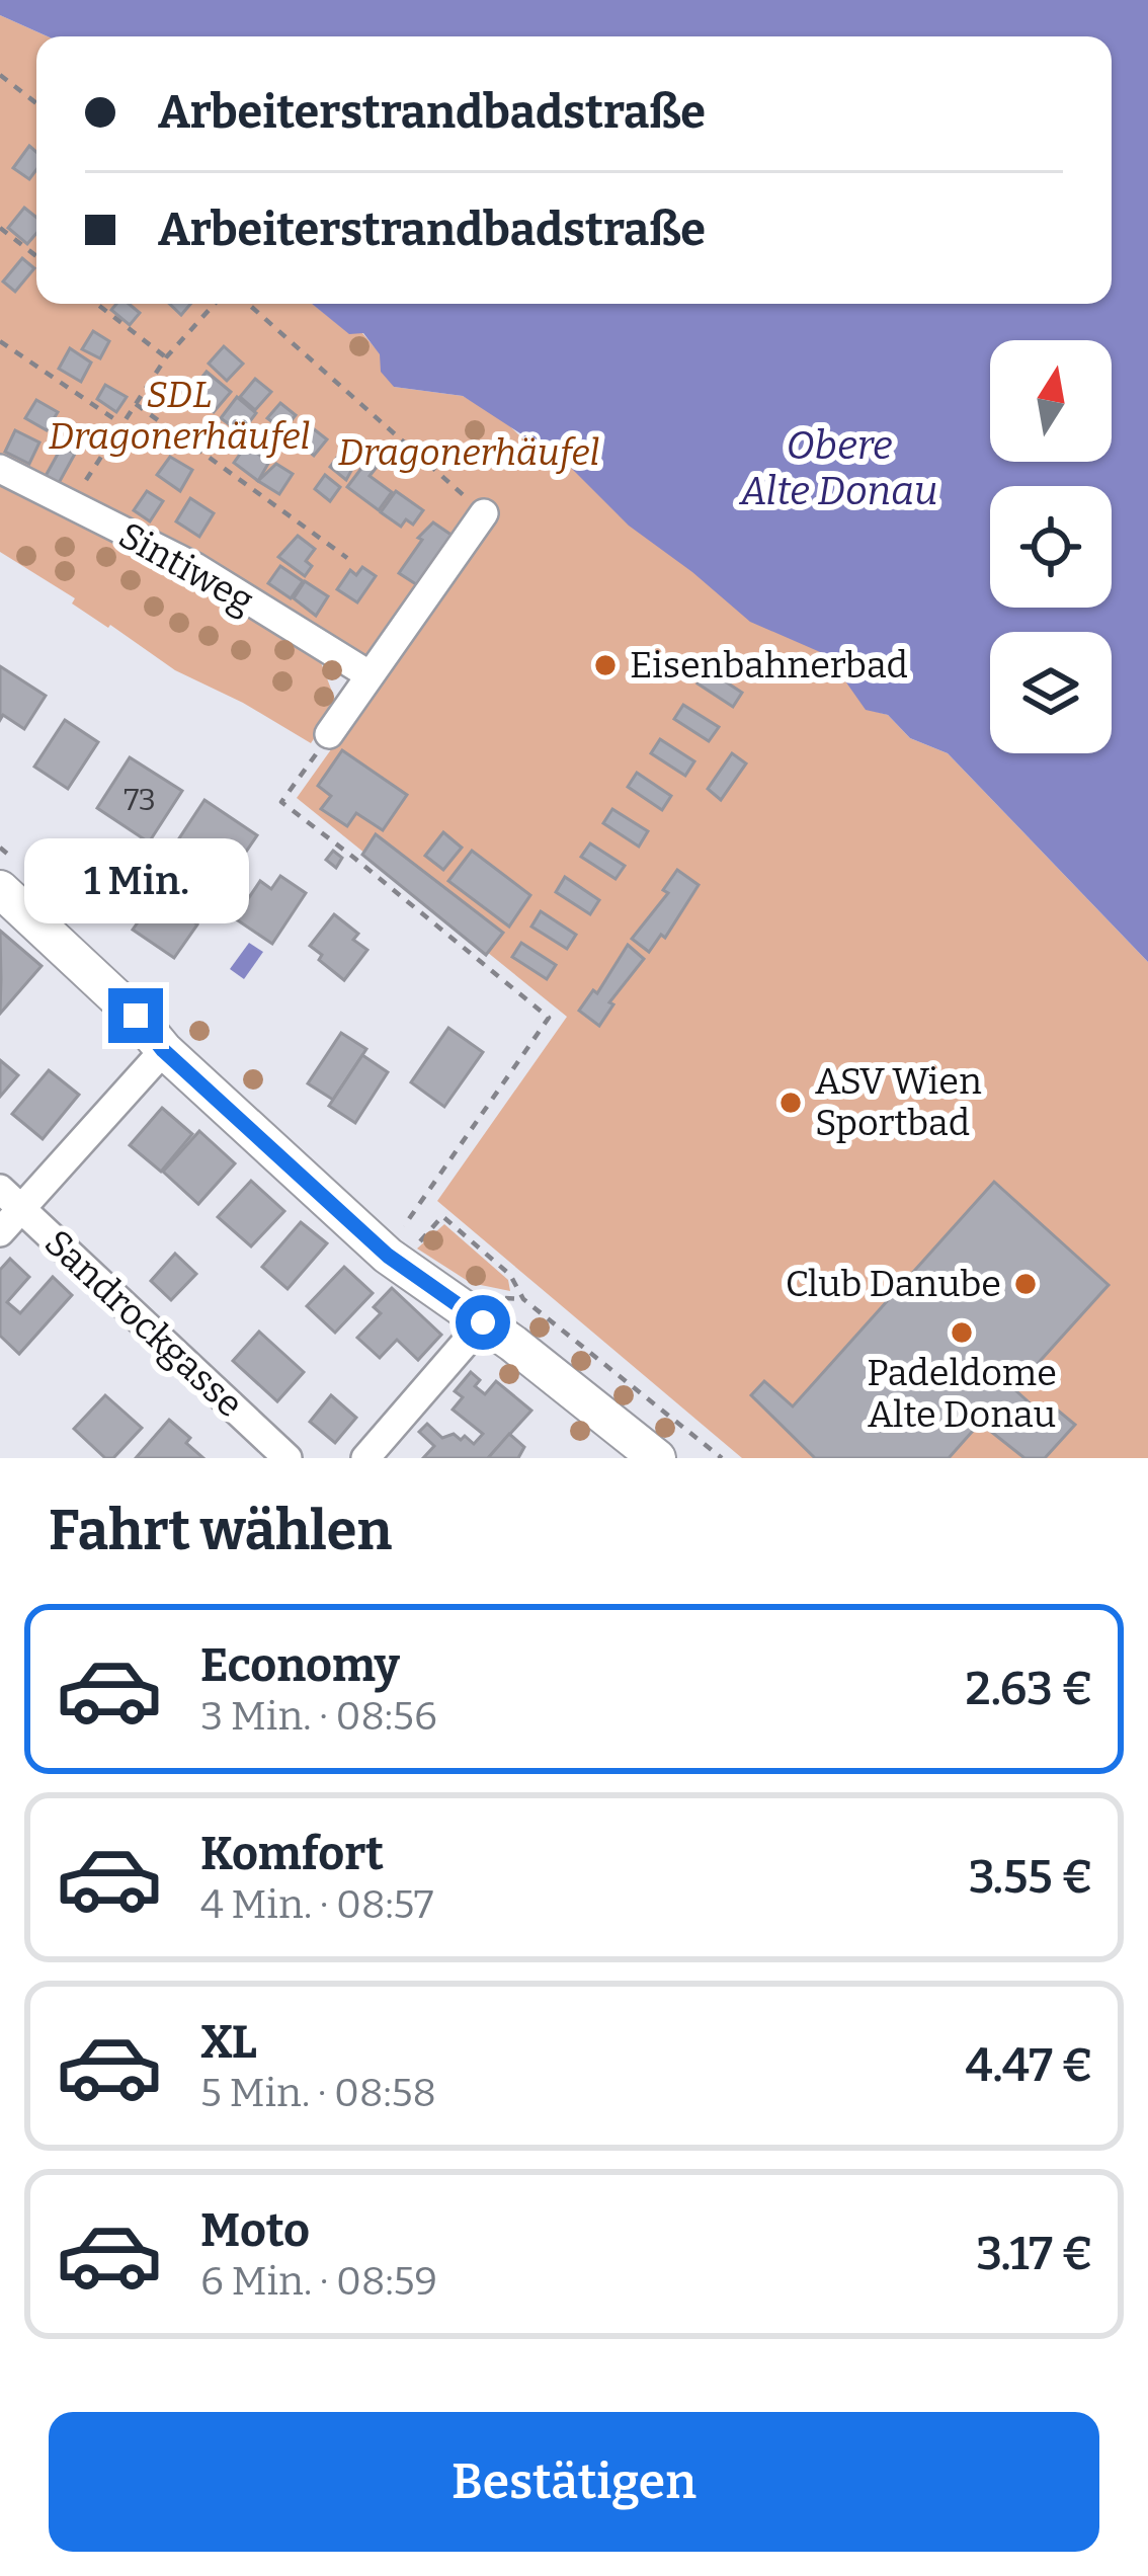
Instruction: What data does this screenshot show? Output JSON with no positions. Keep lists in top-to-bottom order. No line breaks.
{"streets":{"street":["Sintiweg","Sandrockgasse"]},"water":["Obere Alte Donau"],"parks":["SDL Dragonerhäufel","Dragonerhäufel"],"places":["Eisenbahnerbad","ASV Wien Sportbad","Club Danube","Padeldome Alte Donau"],"house_numbers":["73"],"north":"top","page":{"banner":["Arbeiterstrandbadstraße","Arbeiterstrandbadstraße"],"bubble":"1 Min.","heading":"Fahrt wählen","list":[{"name":"Economy","note":"3 Min. · 08:56","value":"2.63 €"},{"name":"Komfort","note":"4 Min. · 08:57","value":"3.55 €"},{"name":"XL","note":"5 Min. · 08:58","value":"4.47 €"},{"name":"Moto","note":"6 Min. · 08:59","value":"3.17 €"}],"buttons":"Bestätigen"}}
